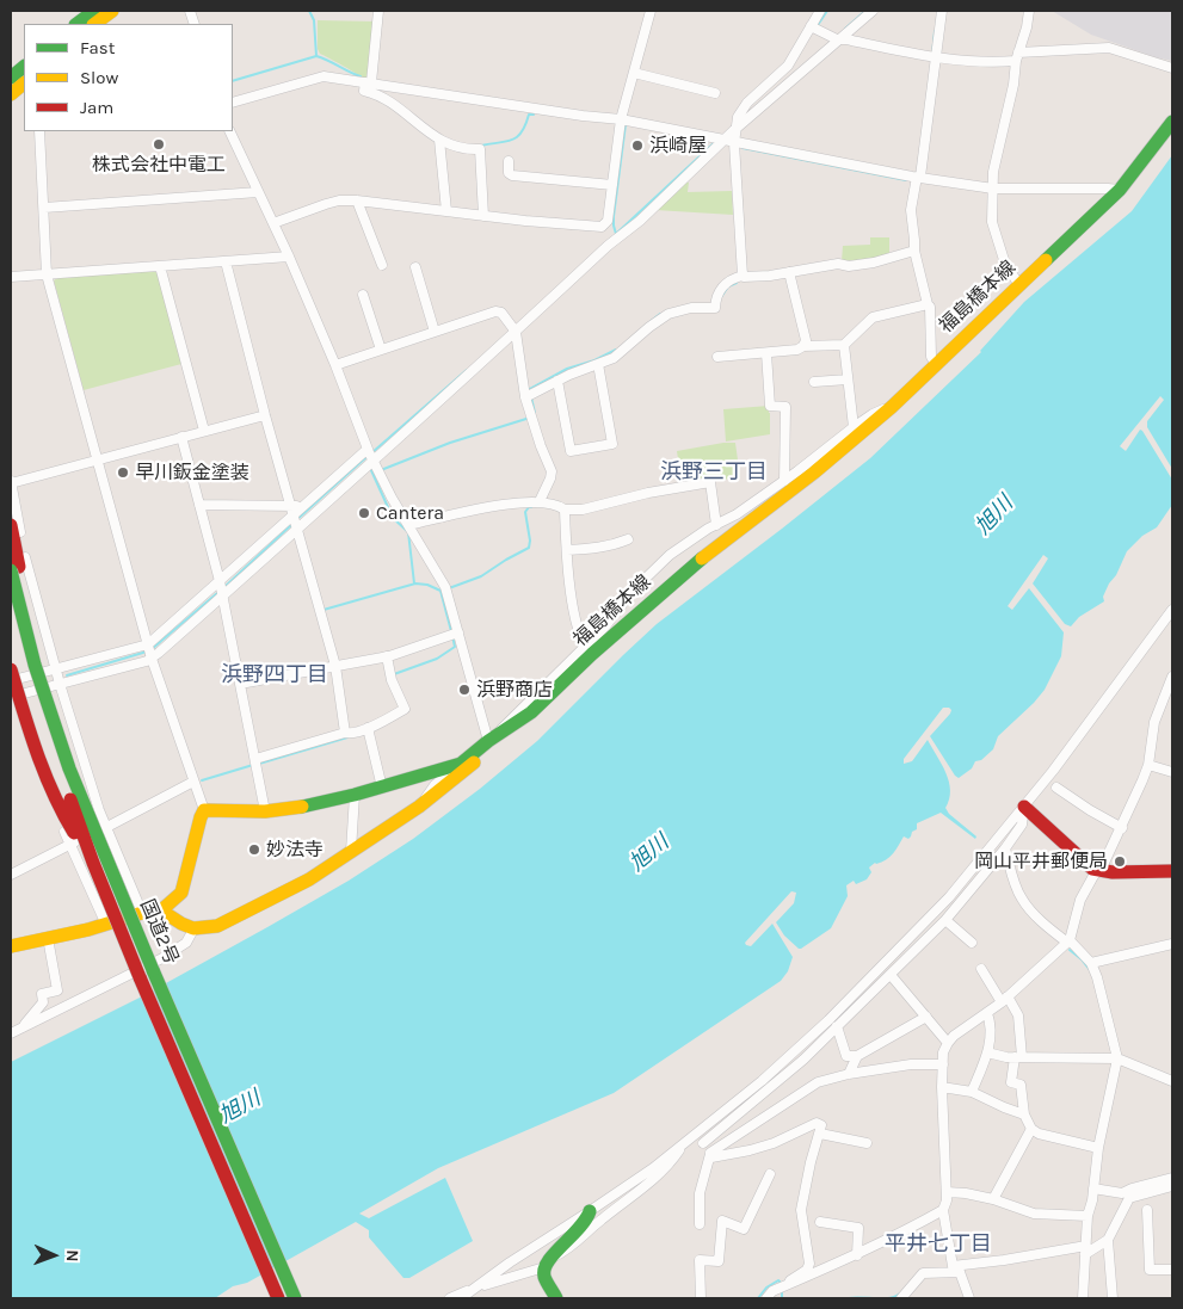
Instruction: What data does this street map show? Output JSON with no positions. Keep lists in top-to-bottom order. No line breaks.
{"streets":{"main road":["福島橋本線","国道2号"]},"districts":["浜野三丁目","浜野四丁目","平井七丁目"],"water":["旭川"],"places":["株式会社中電工","浜崎屋","早川鈑金塗装","Cantera","浜野商店","妙法寺","岡山平井郵便局"],"legend":["Fast","Slow","Jam"],"north":"right"}
